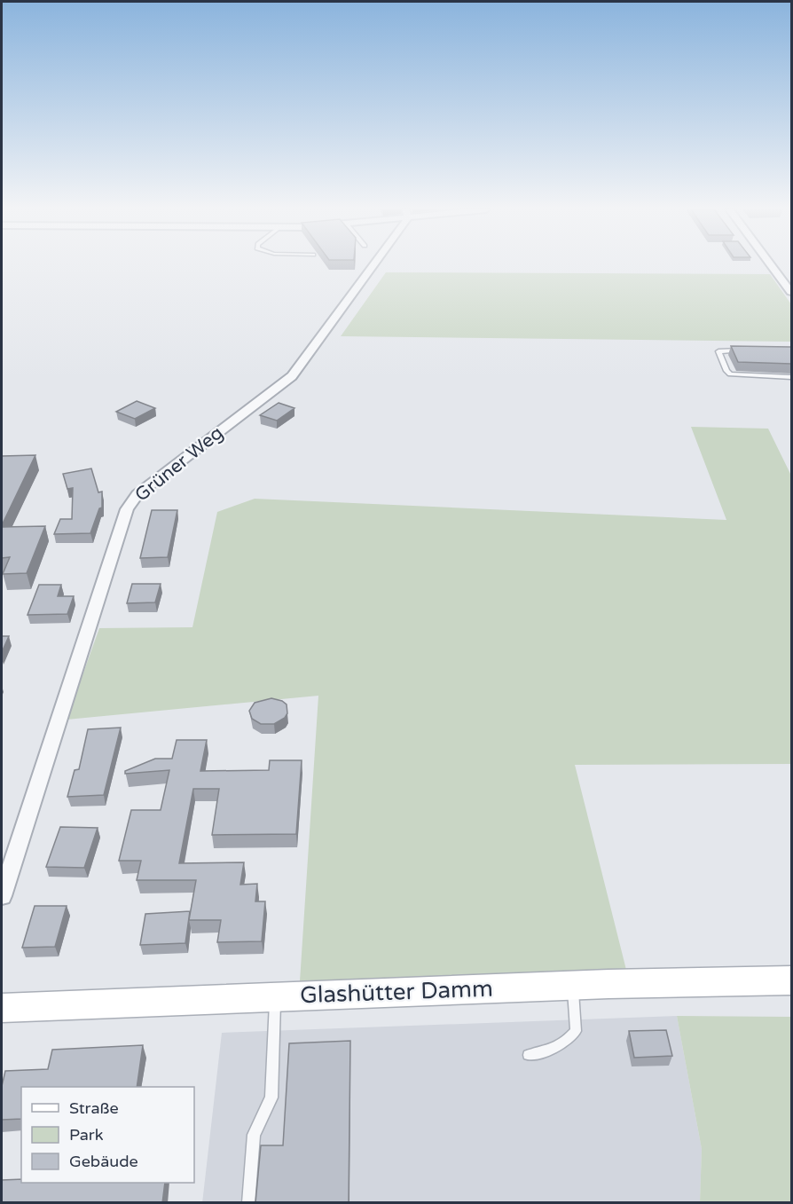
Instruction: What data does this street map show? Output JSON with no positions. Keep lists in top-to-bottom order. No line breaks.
{"streets":{"street":["Grüner Weg","Glashütter Damm"]},"legend":["Straße","Park","Gebäude"]}
